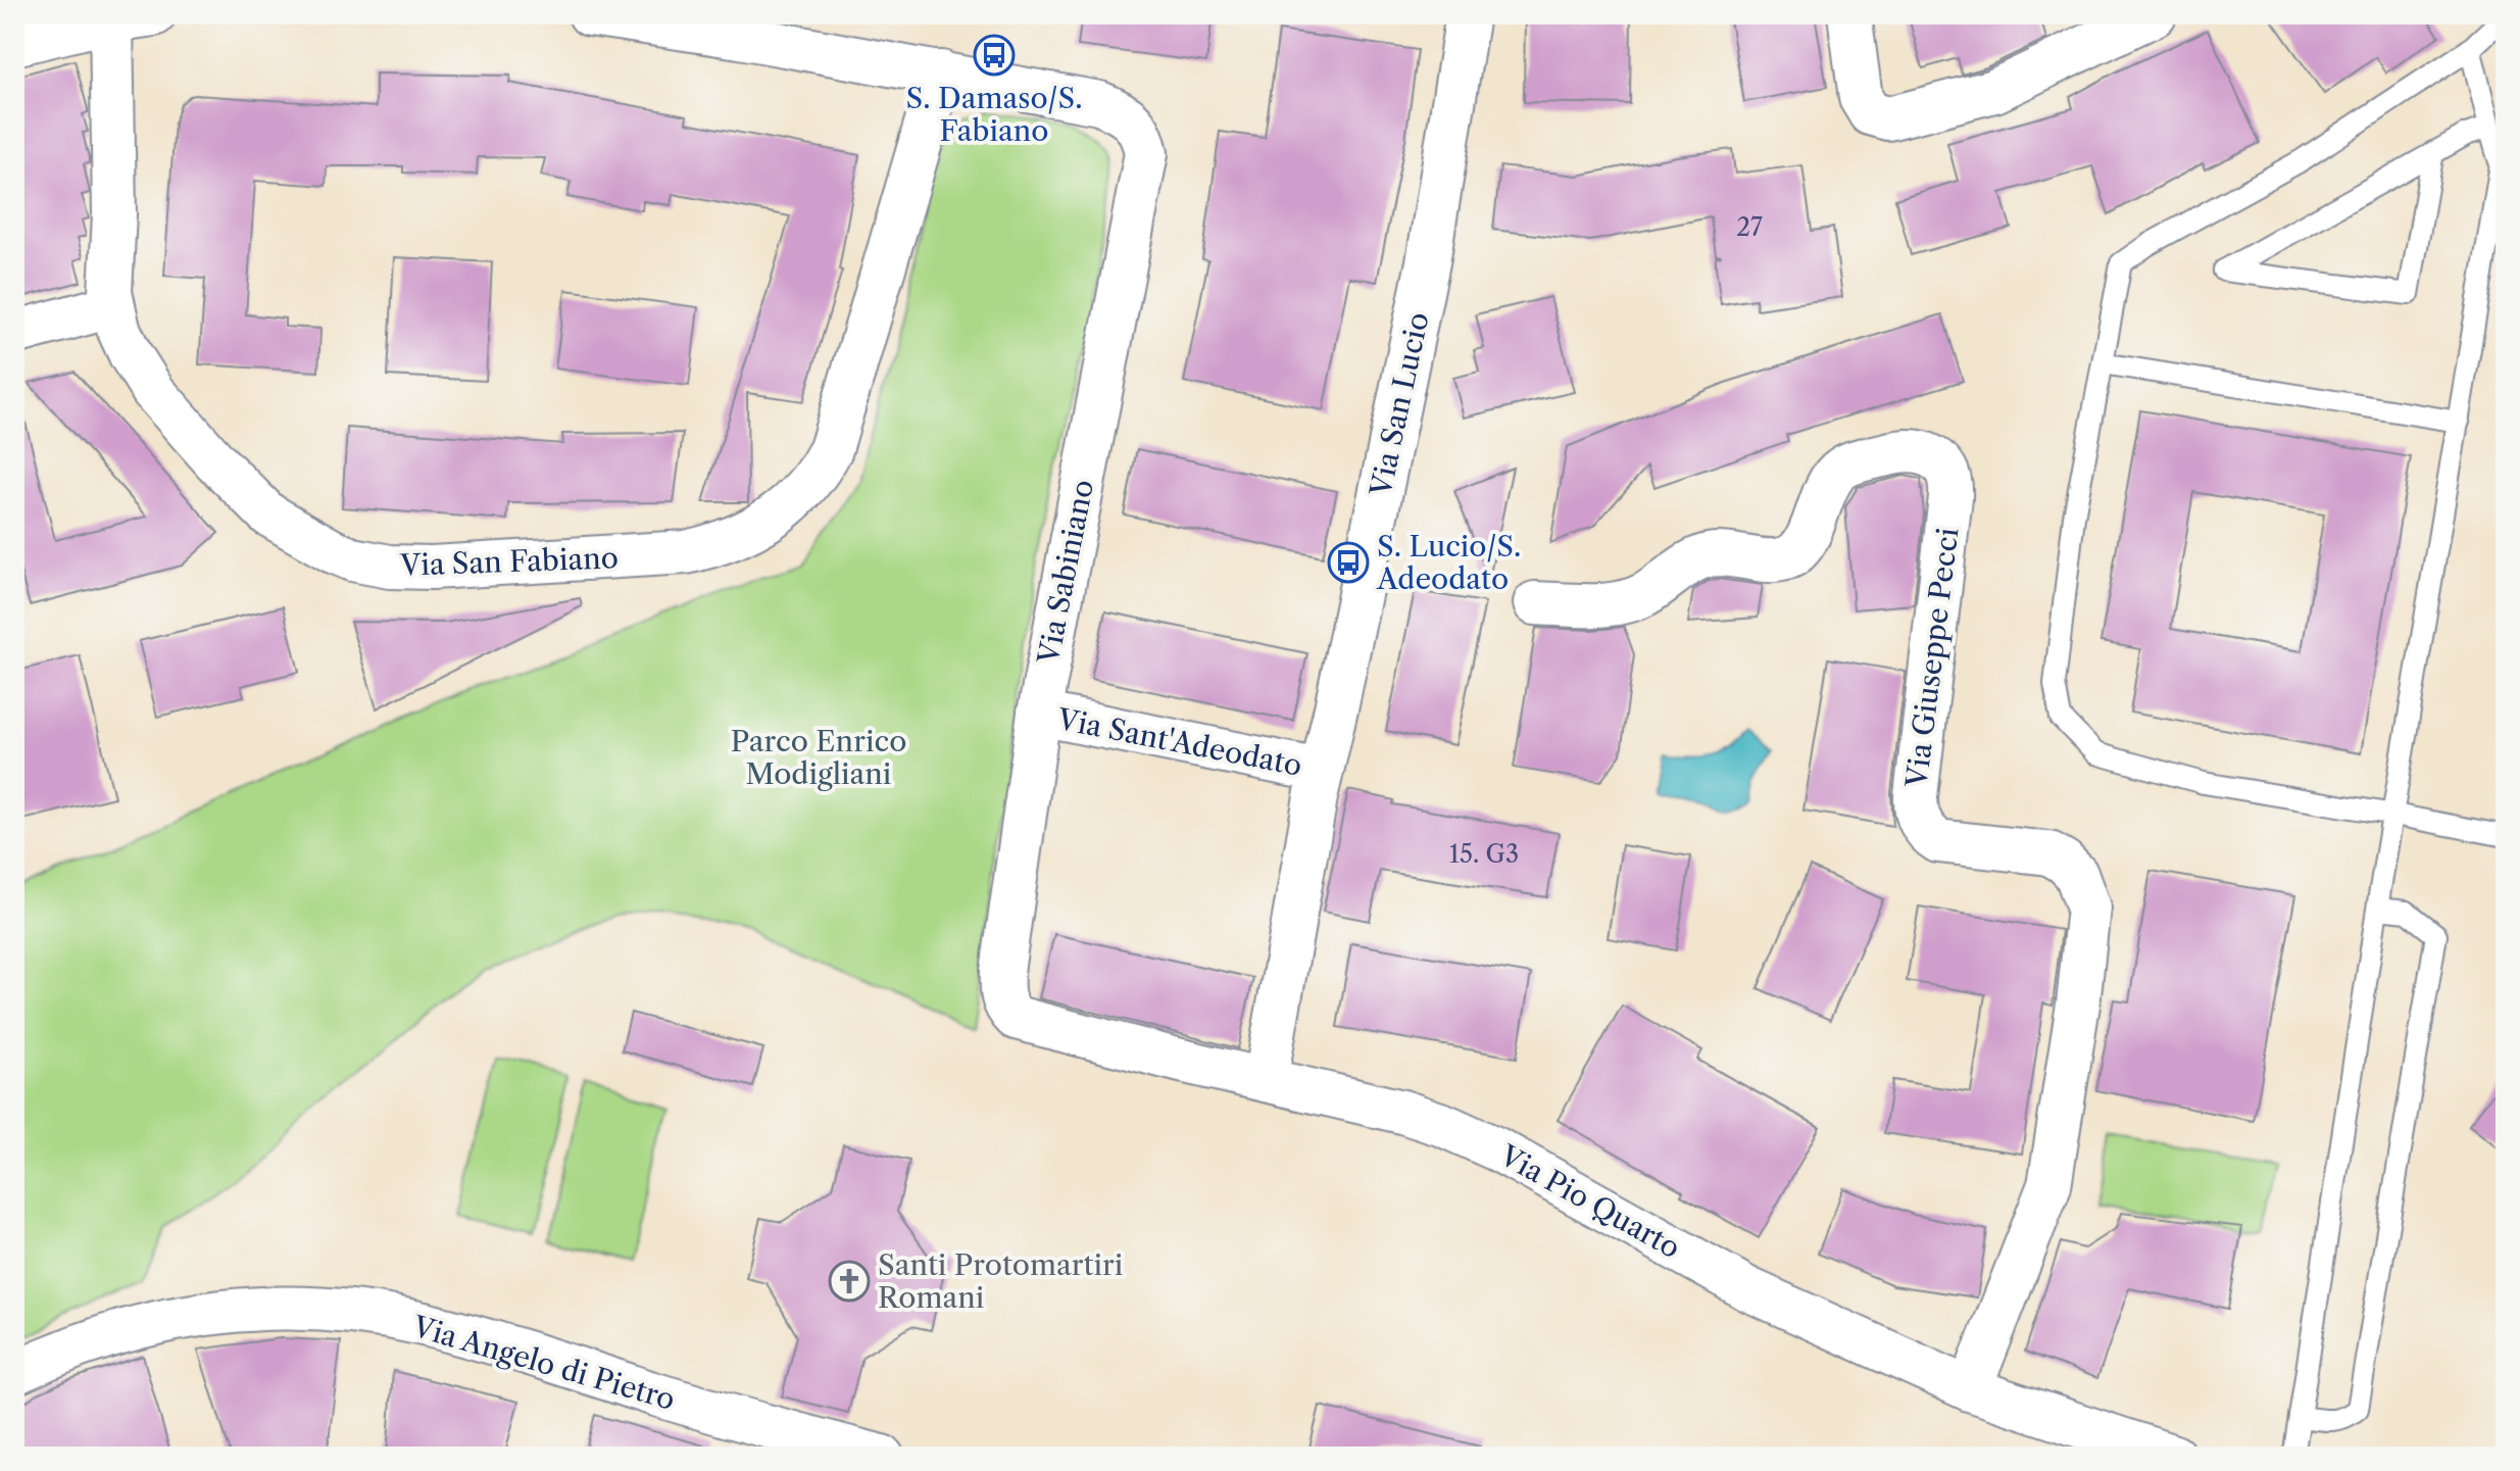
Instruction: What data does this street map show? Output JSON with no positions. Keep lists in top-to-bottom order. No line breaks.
{"streets":{"street":["Via San Lucio","Via San Fabiano","Via Sabiniano","Via Giuseppe Pecci","Via Sant'Adeodato","Via Pio Quarto","Via Angelo di Pietro"]},"crossings":[["Via San Lucio","Via Sant'Adeodato"],["Via San Lucio","Via Pio Quarto"],["Via San Fabiano","Via Sabiniano"],["Via Sabiniano","Via Sant'Adeodato"],["Via Sabiniano","Via Pio Quarto"],["Via Giuseppe Pecci","Via Pio Quarto"]],"parks":["Parco Enrico Modigliani"],"places":{"bus stop":["S. Damaso/S. Fabiano","S. Lucio/S. Adeodato"],"church":["Santi Protomartiri Romani"]},"house_numbers":["27","15. G3"]}
